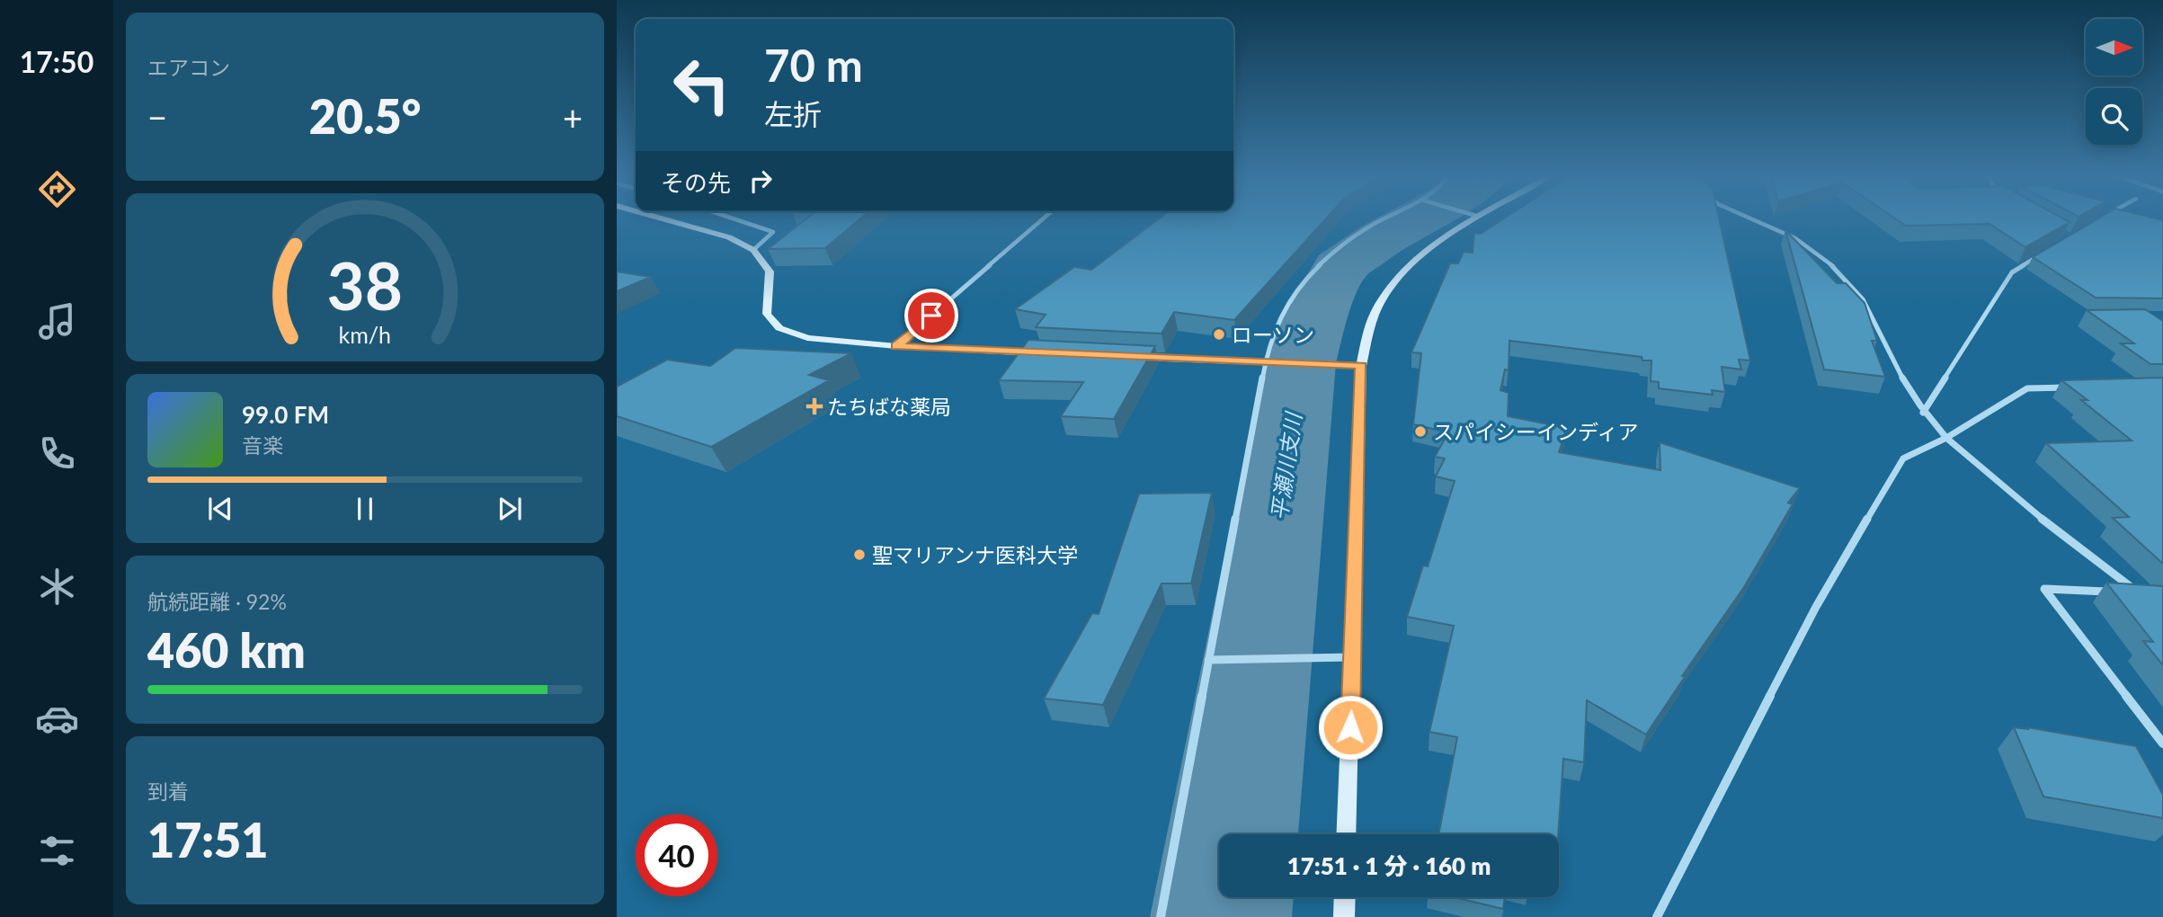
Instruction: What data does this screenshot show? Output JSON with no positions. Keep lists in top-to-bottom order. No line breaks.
{"water":["平瀬川支川"],"places":{"other":["ローソン","スパイシーインディア","聖マリアンナ医科大学"],"health":["たちばな薬局"]},"north":"right","page":{"tabs":"17:50","tile":["エアコン",["航続距離 · 92%","460 km"],["到着","17:51"]],"turn":["70 m","左折"],"heat":["−","20.5°","+"],"then":"その先","song":["99.0 FM","音楽"],"limit":"40","trip":"17:51 · 1 分 · 160 m","gauge":["38","km/h"]}}
